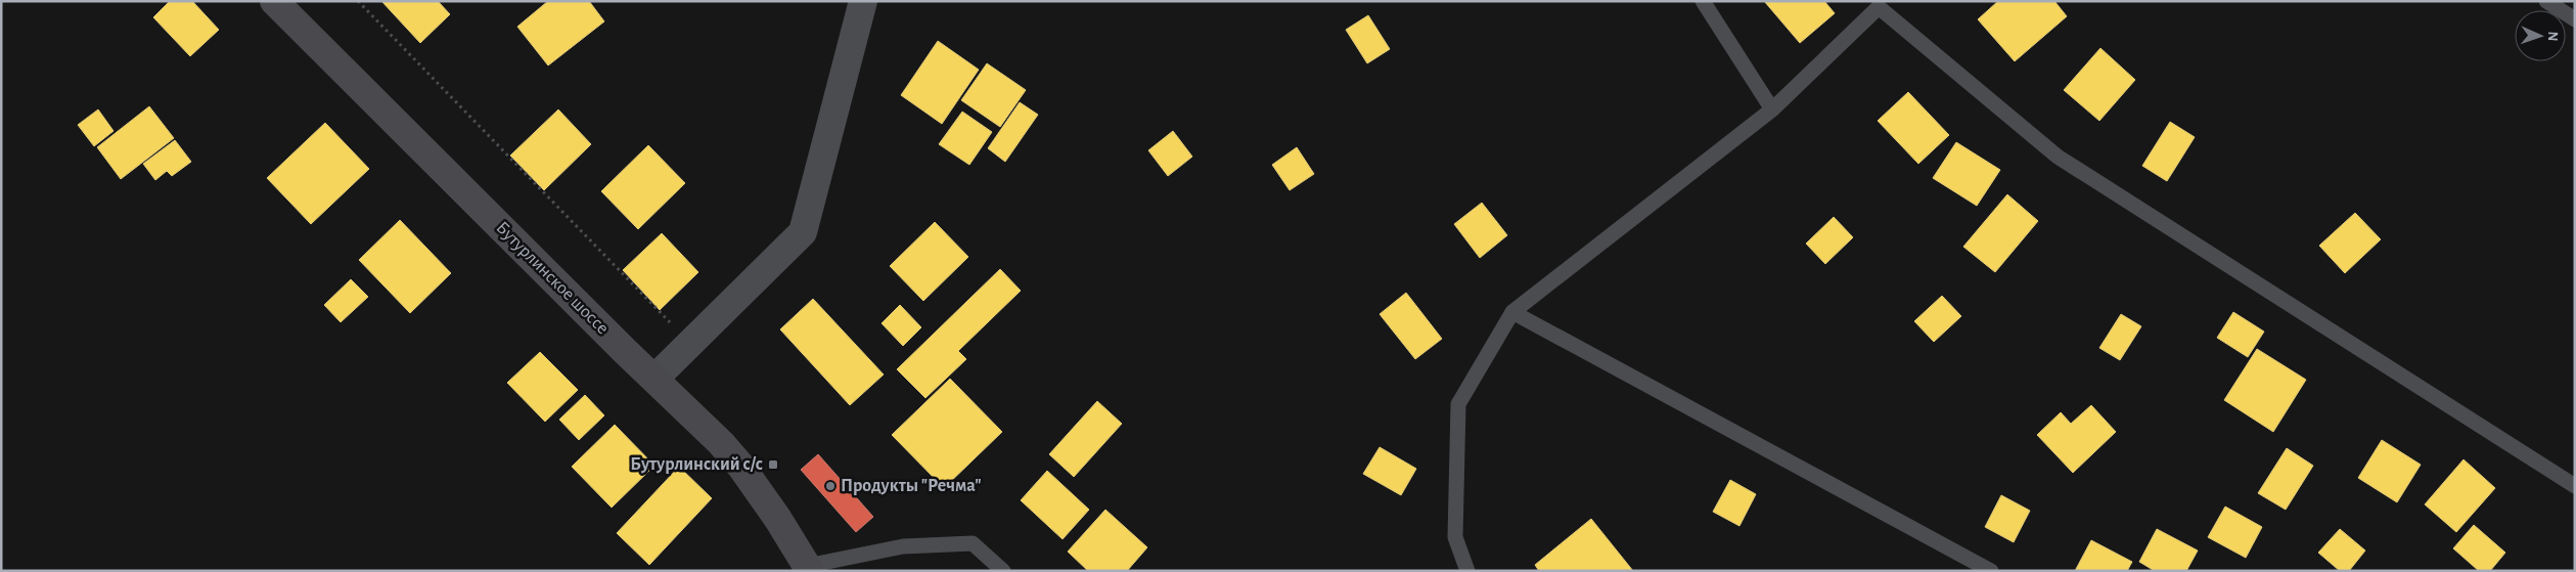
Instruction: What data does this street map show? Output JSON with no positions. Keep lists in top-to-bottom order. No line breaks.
{"streets":{"main road":["Бутурлинское шоссе"]},"places":{"transit":["Бутурлинский с/с"],"other":["Продукты \"Речма\""]},"north":"right"}
